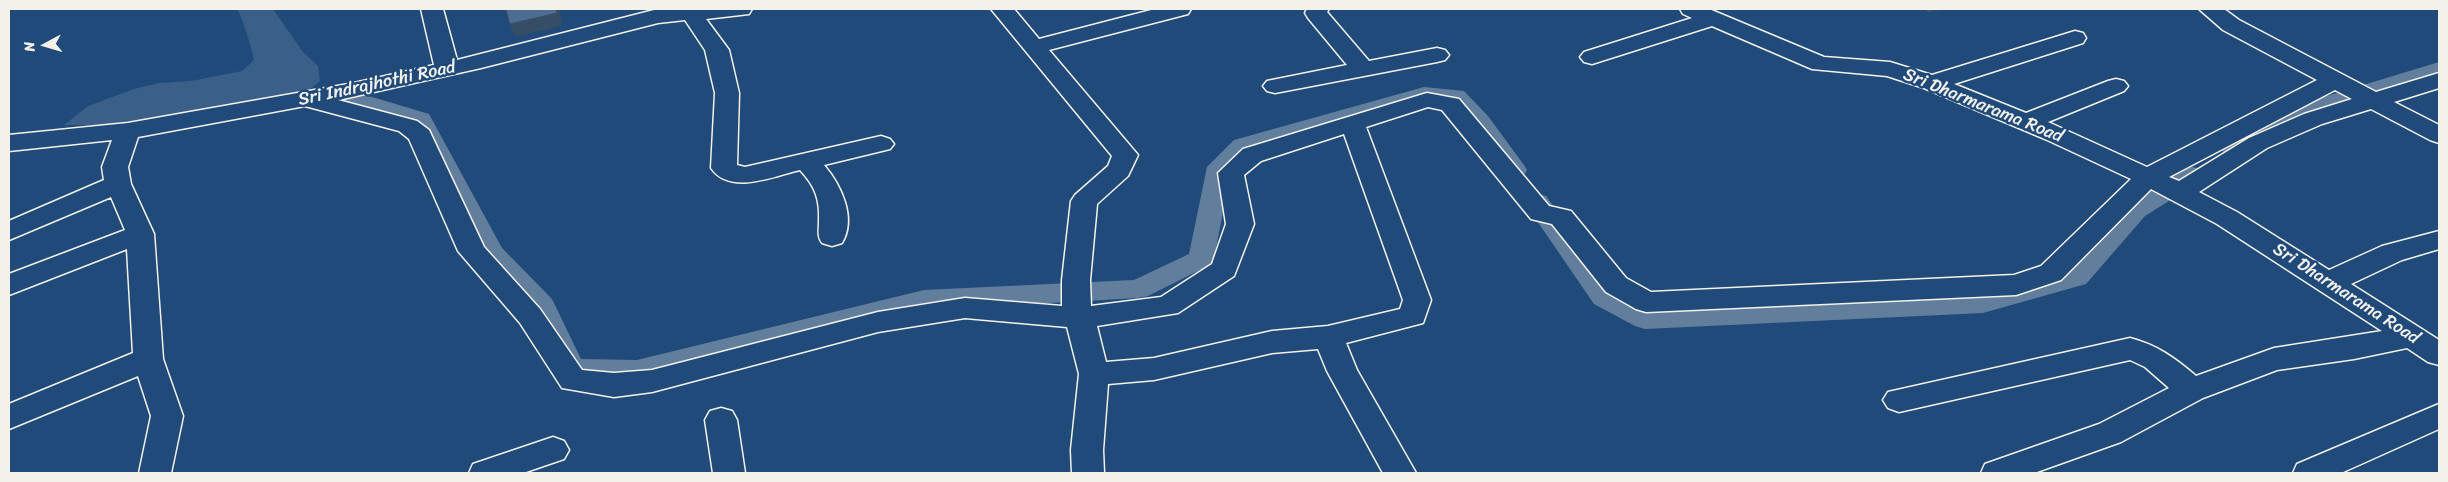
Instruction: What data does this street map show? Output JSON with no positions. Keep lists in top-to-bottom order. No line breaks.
{"streets":{"street":["Sri Indrajhothi Road","Sri Dharmarama Road"]},"north":"left"}
